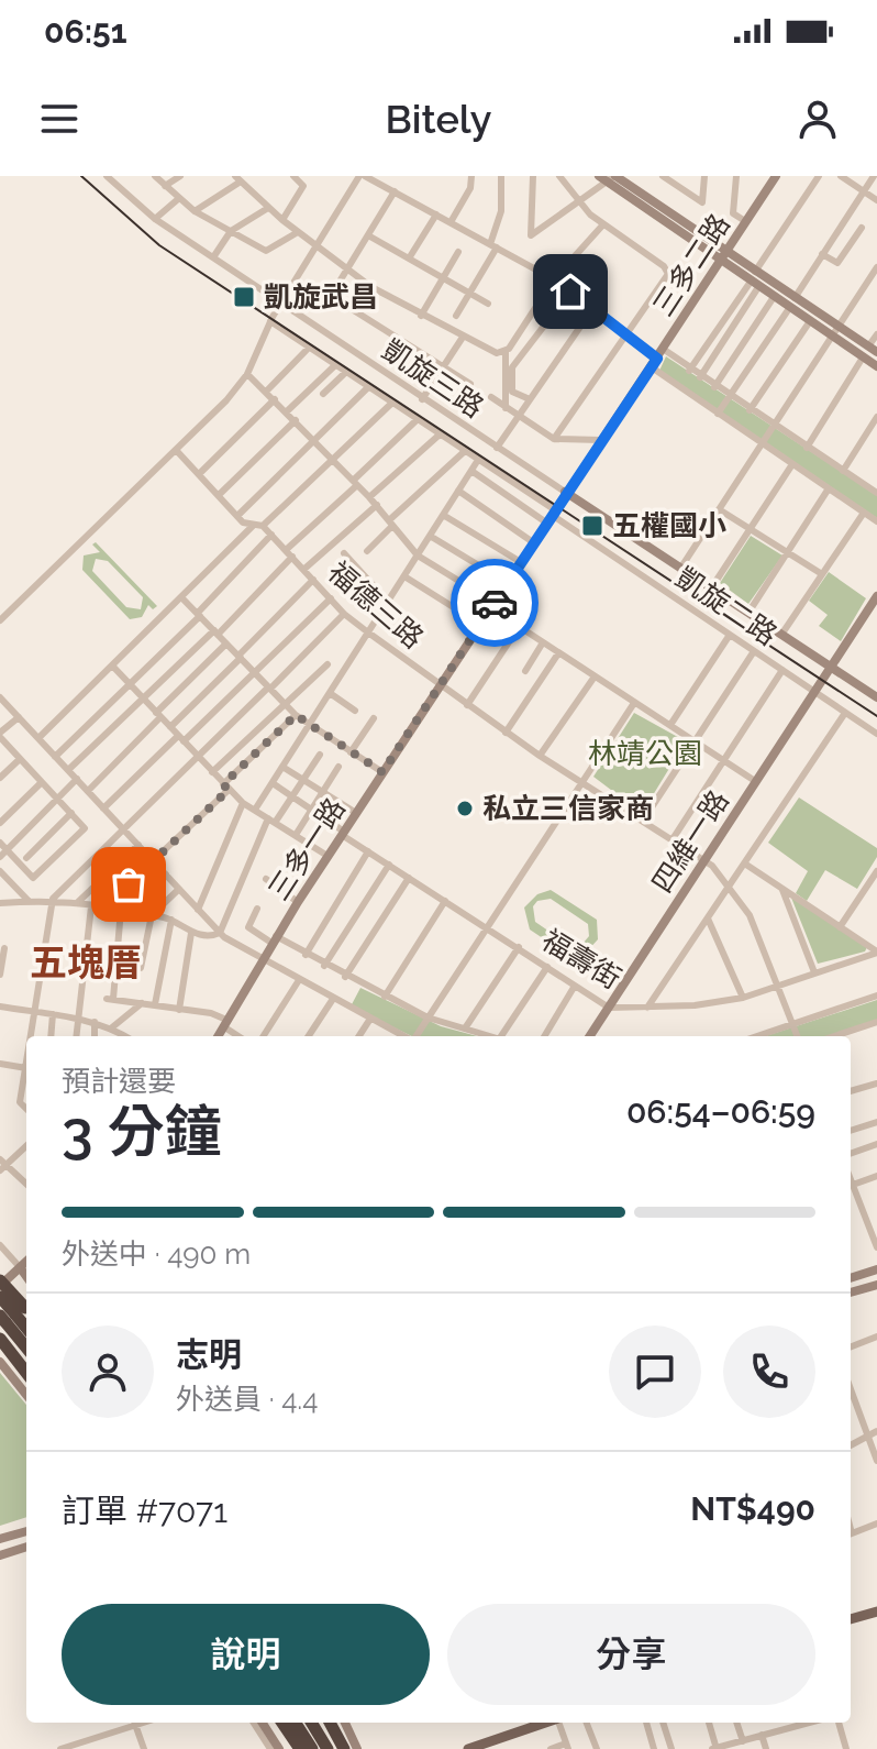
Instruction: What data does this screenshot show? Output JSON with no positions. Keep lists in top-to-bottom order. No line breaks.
{"streets":{"street":["三多二路","凱旋三路","福德三路","凱旋二路","四維一路","三多一路","福壽街"]},"crossings":[["三多二路","凱旋三路"],["三多二路","福德三路"],["三多二路","凱旋二路"],["三多二路","三多一路"],["凱旋三路","凱旋二路"],["福德三路","四維一路"],["福德三路","三多一路"],["福德三路","福壽街"],["凱旋二路","四維一路"],["四維一路","福壽街"],["三多一路","福壽街"]],"districts":["五塊厝"],"parks":["林靖公園"],"places":{"transit":["凱旋武昌","五權國小"],"other":["私立三信家商"]},"page":{"status":"06:51","header":"Bitely","heading":["3 分鐘","預計還要","06:54–06:59"],"panel":["志明","外送員 · 4.4","訂單 #7071","NT$490"],"bar":"外送中 · 490 m","buttons":["說明","分享"]}}
